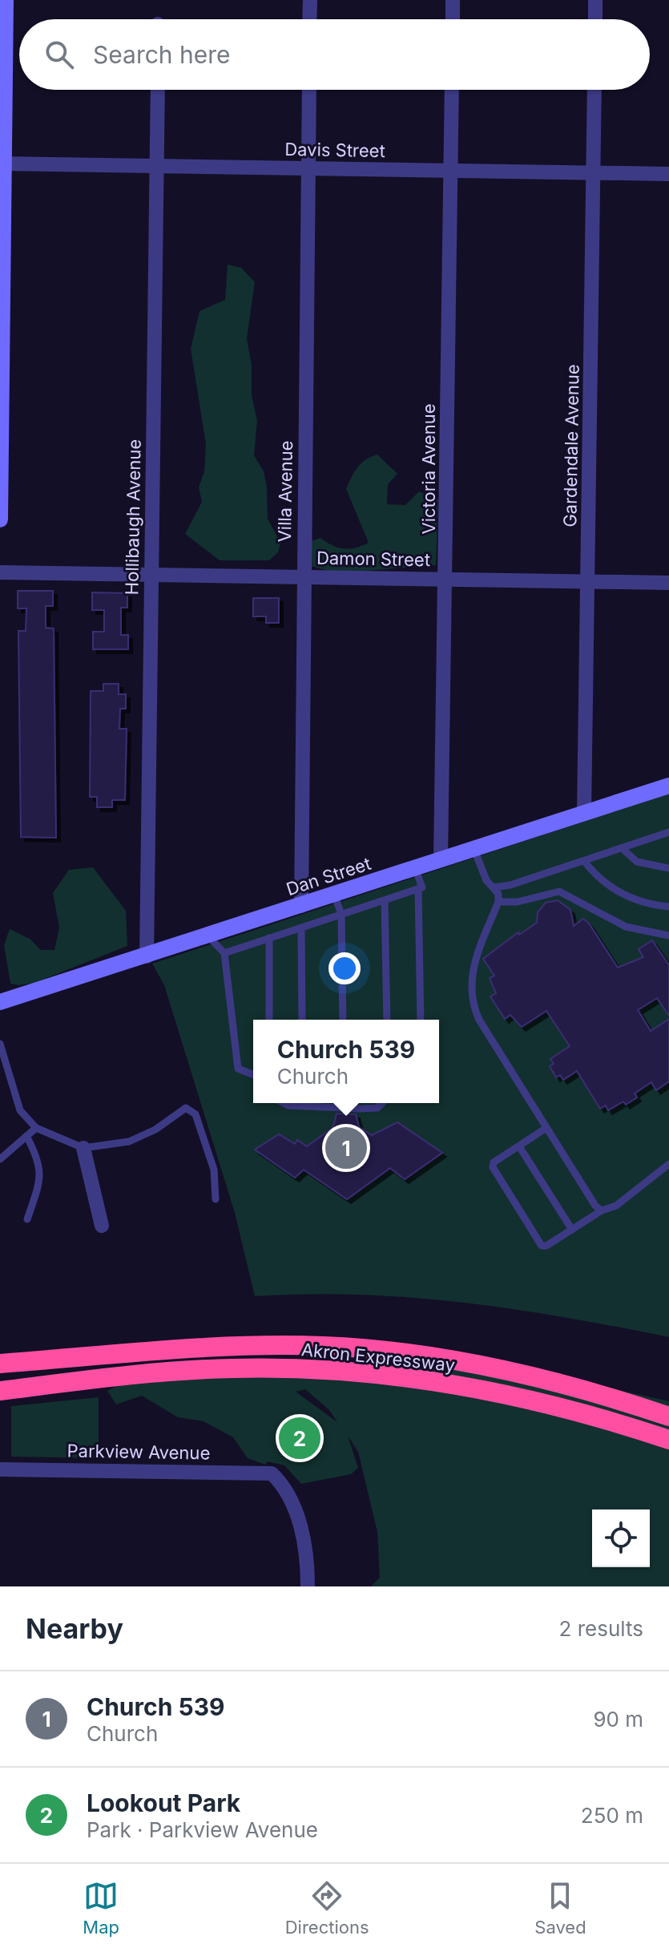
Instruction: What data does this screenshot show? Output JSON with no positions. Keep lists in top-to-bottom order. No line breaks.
{"streets":{"highway":["Akron Expressway"],"street":["Davis Street","Gardendale Avenue","Victoria Avenue","Villa Avenue","Hollibaugh Avenue","Damon Street","Dan Street","Parkview Avenue"]},"crossings":[["Davis Street","Gardendale Avenue"],["Davis Street","Victoria Avenue"],["Davis Street","Villa Avenue"],["Davis Street","Hollibaugh Avenue"],["Gardendale Avenue","Damon Street"],["Gardendale Avenue","Dan Street"],["Victoria Avenue","Damon Street"],["Victoria Avenue","Dan Street"],["Villa Avenue","Damon Street"],["Villa Avenue","Dan Street"],["Hollibaugh Avenue","Damon Street"],["Hollibaugh Avenue","Dan Street"]],"page":{"search":"Search here","popup":["Church 539","Church"],"pins":["1","2"],"heading":["Nearby","2 results"],"list":[{"mark":"1","name":"Church 539","note":"Church","value":"90 m"},{"mark":"2","name":"Lookout Park","note":"Park · Parkview Avenue","value":"250 m"}],"nav":["Map","Directions","Saved"]}}
